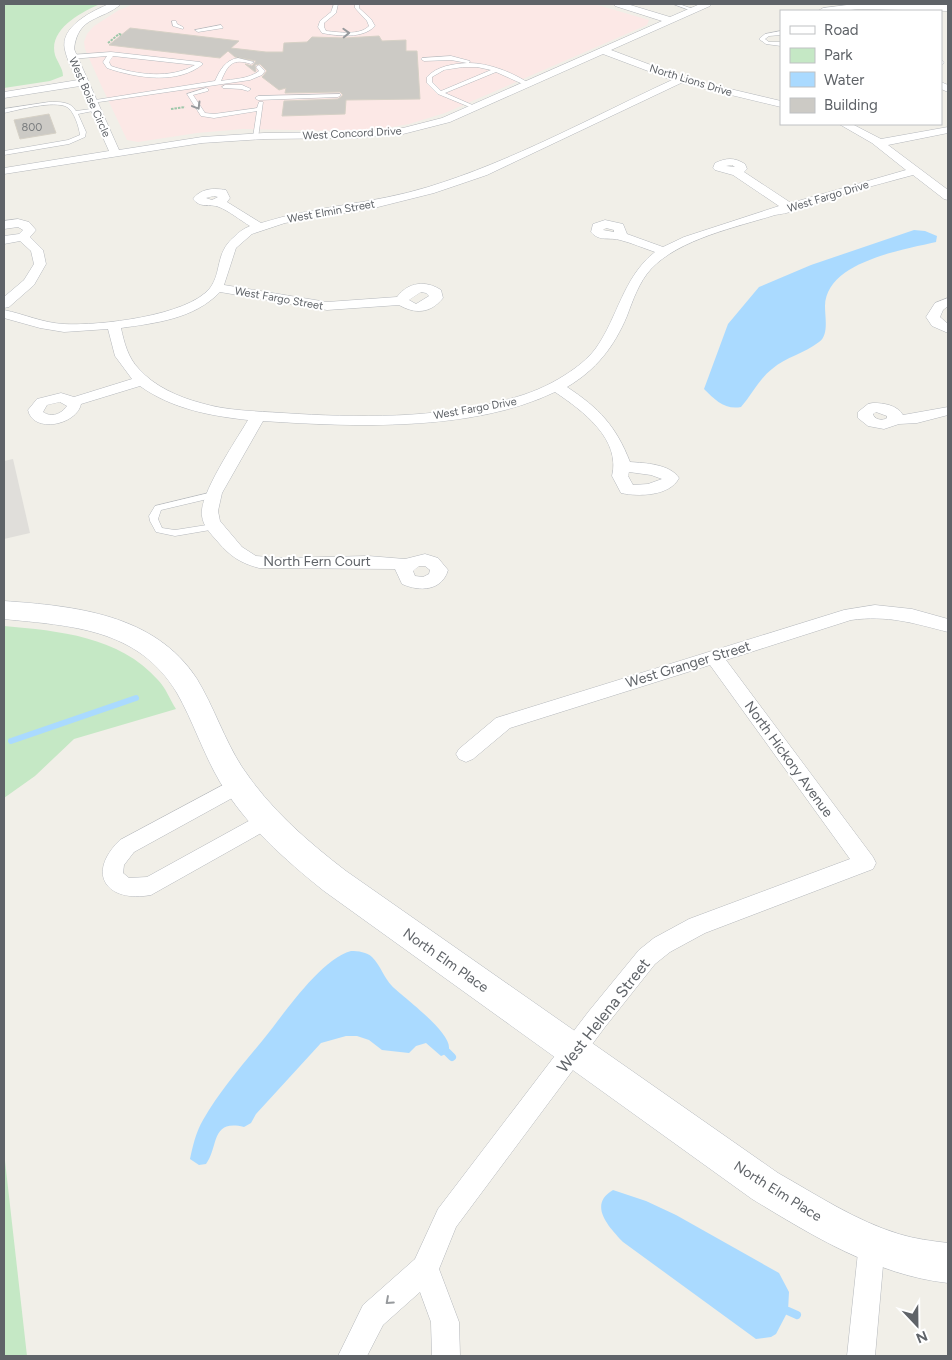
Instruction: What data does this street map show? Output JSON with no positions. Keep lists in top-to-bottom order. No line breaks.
{"streets":{"street":["North Lions Drive","West Boise Circle","West Concord Drive","West Fargo Drive","West Elmin Street","West Fargo Street","North Fern Court","West Granger Street","North Hickory Avenue","North Elm Place","West Helena Street"]},"crossings":[["North Lions Drive","West Concord Drive"],["North Lions Drive","West Elmin Street"],["West Boise Circle","West Concord Drive"],["West Elmin Street","West Fargo Street"],["West Granger Street","North Hickory Avenue"],["North Hickory Avenue","West Helena Street"],["North Elm Place","West Helena Street"]],"house_numbers":["800"],"legend":["Road","Park","Water","Building"],"north":"bottom"}
